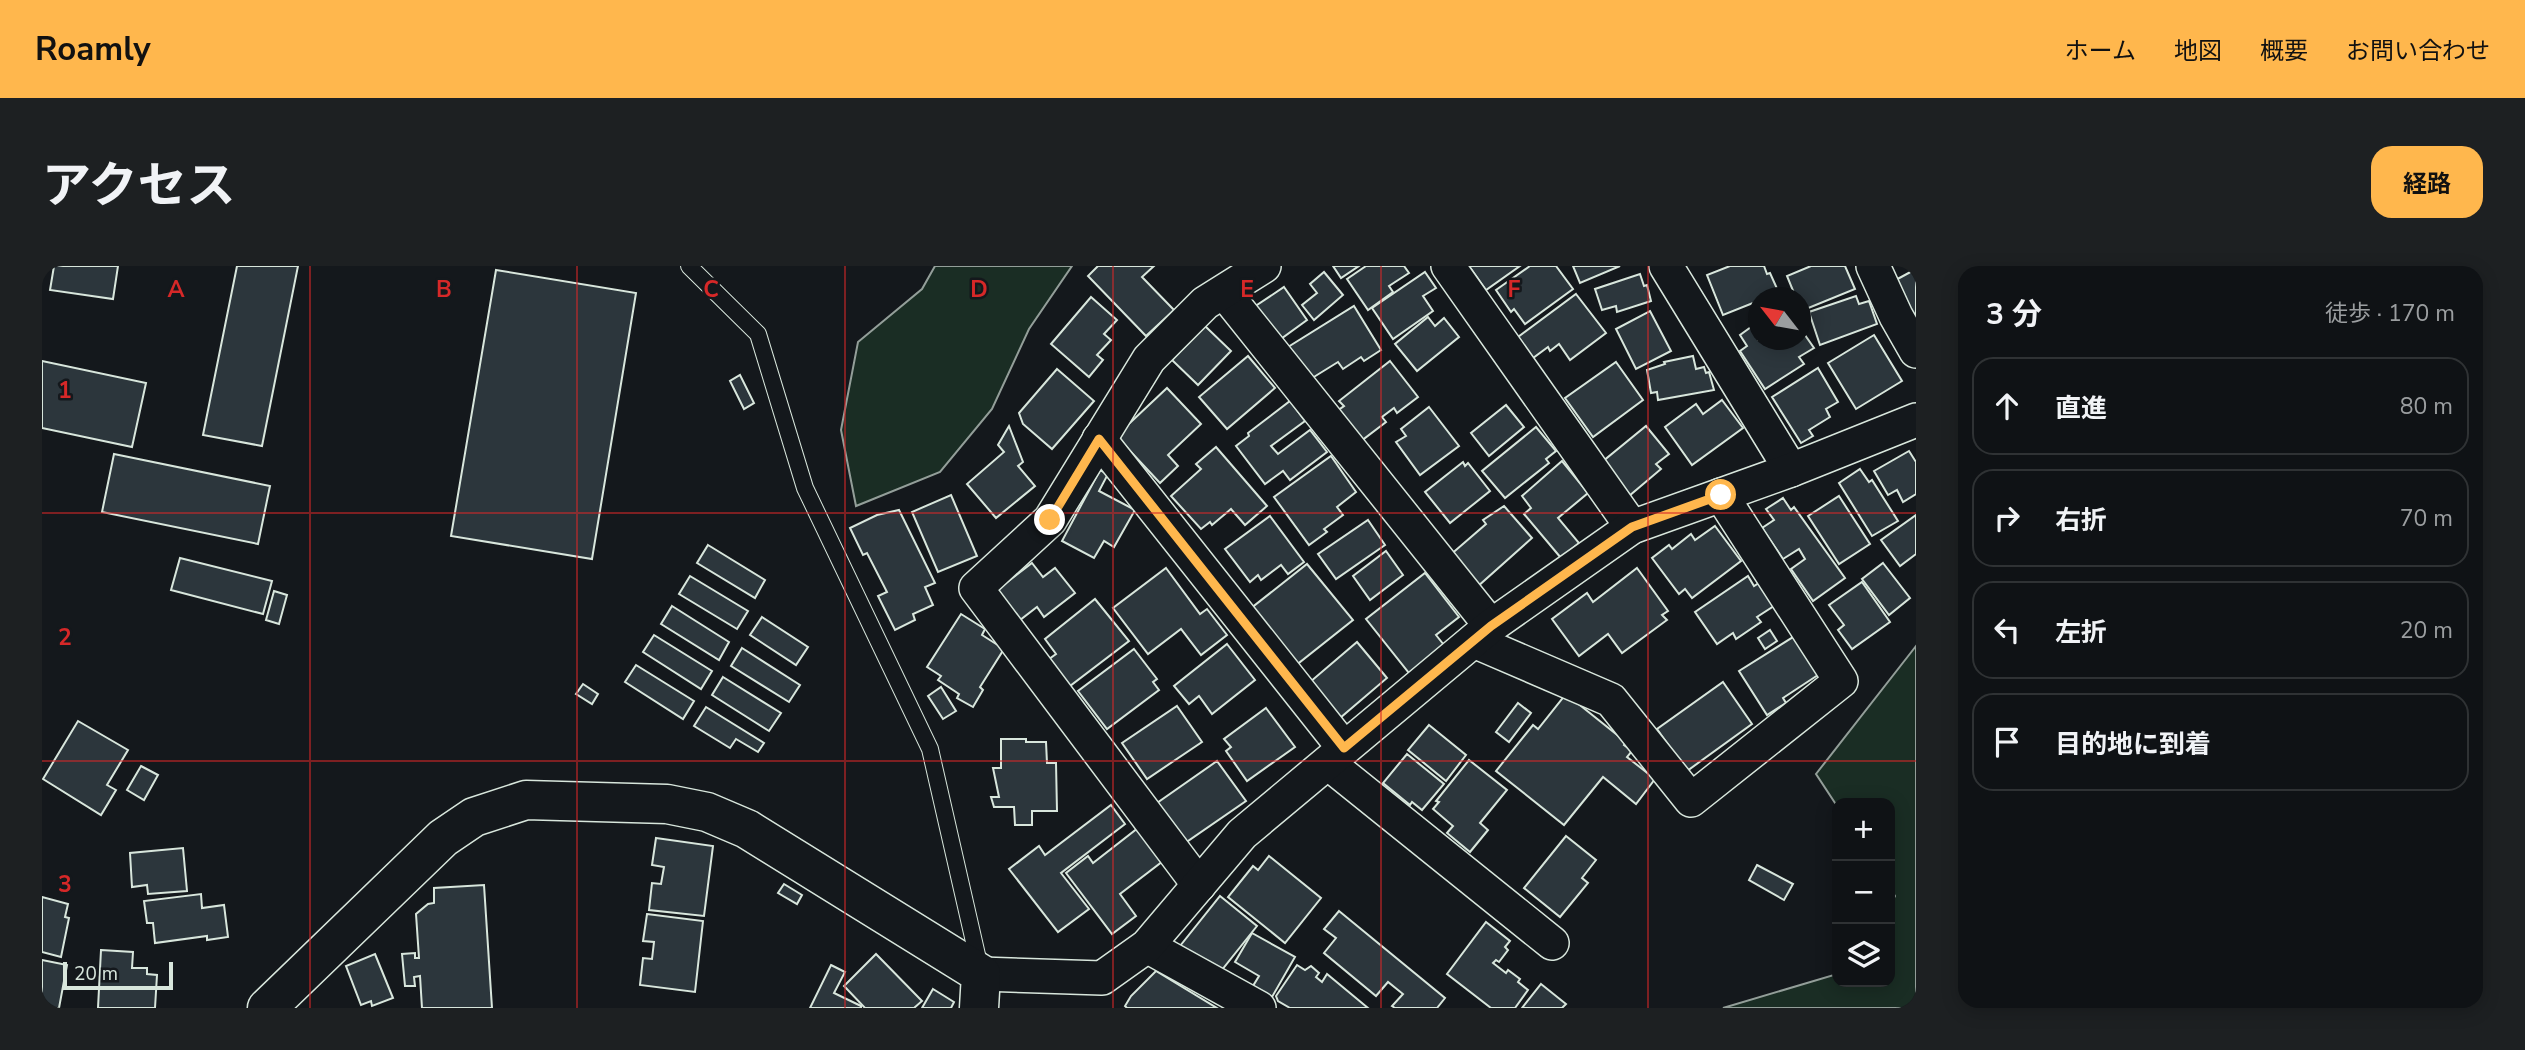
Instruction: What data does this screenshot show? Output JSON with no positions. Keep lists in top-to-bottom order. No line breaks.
{"scale_bar":"20 m","north":"top left","page":{"header":"Roamly","nav":["ホーム","地図","概要","お問い合わせ"],"title":"アクセス","buttons":"経路","heading":["3 分","徒歩 · 170 m"],"list":[["直進","80 m"],["右折","70 m"],["左折","20 m"],"目的地に到着"],"map_buttons":["+","−"],"scale":"20 m"},"grid":{"columns":["A","B","C","D","E","F"],"rows":["1","2","3"]}}
